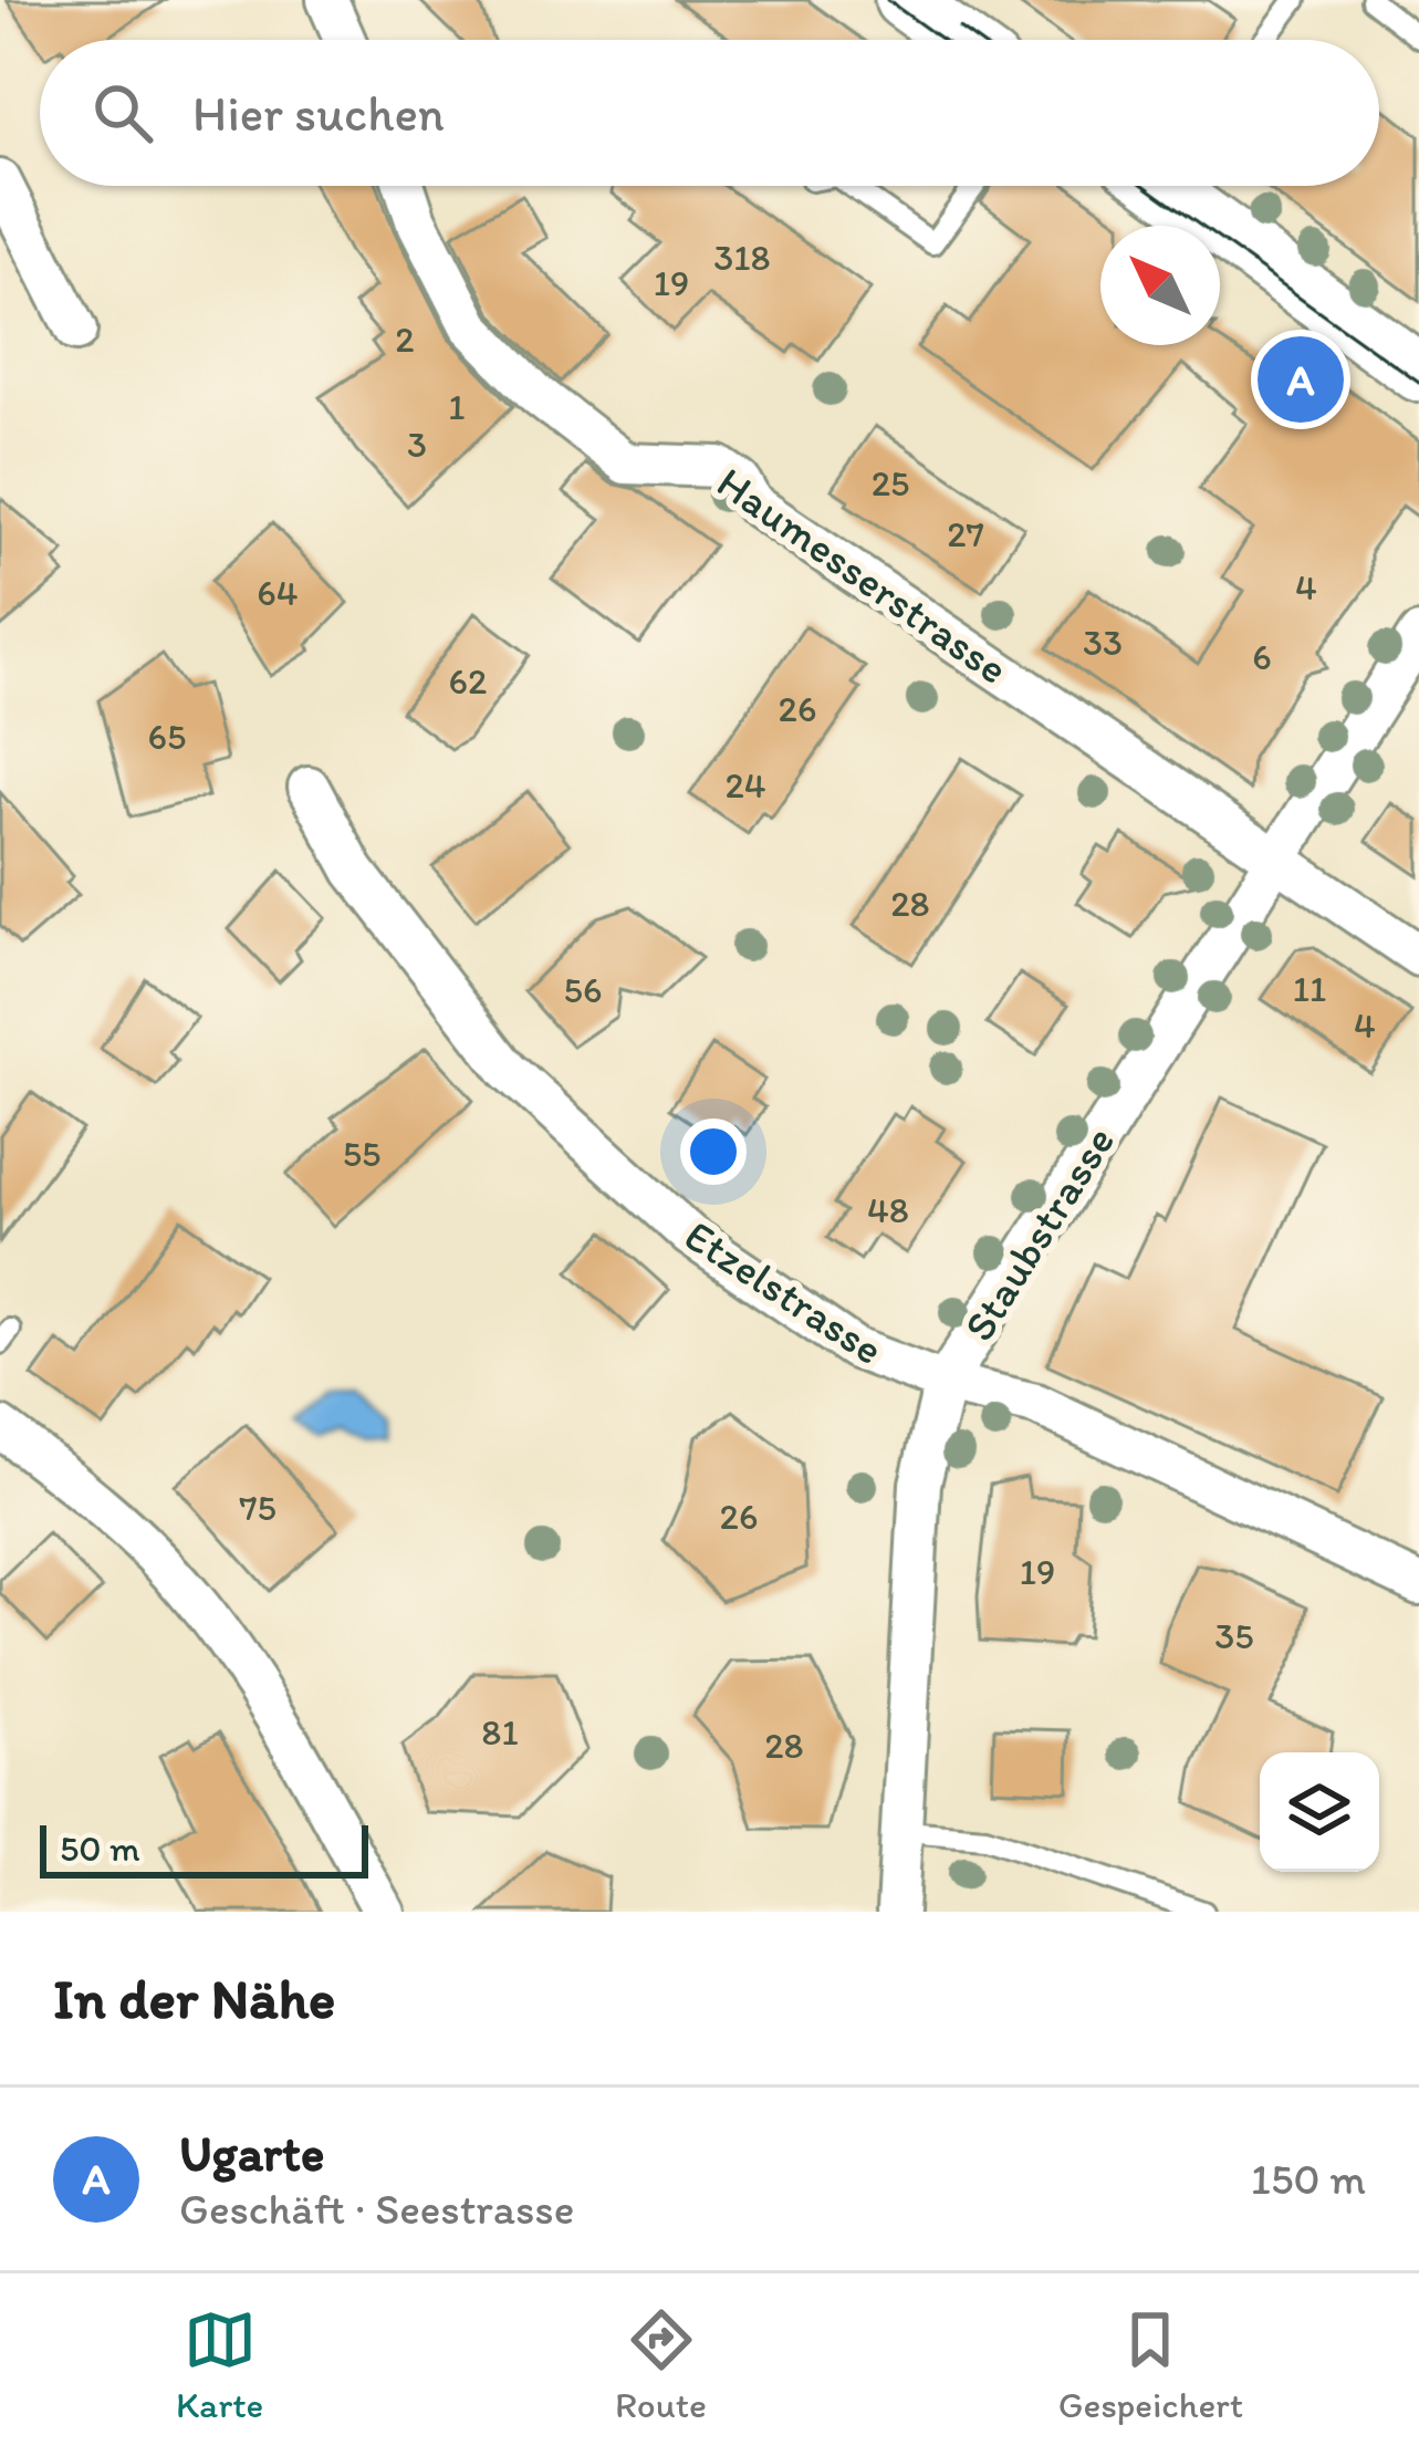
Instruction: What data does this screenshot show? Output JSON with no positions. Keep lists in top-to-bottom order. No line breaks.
{"streets":{"street":["Haumesserstrasse","Staubstrasse","Etzelstrasse"]},"crossings":[["Haumesserstrasse","Staubstrasse"],["Staubstrasse","Etzelstrasse"]],"house_numbers":["318","19","2","1","3","25","27","4","64","33","6","62","26","65","24","28","11","56","4","55","48","75","26","19","35","81","28"],"scale_bar":"50 m","north":"top left","page":{"search":"Hier suchen","pins":"A","scale":"50 m","heading":"In der Nähe","list":[{"mark":"A","name":"Ugarte","note":"Geschäft · Seestrasse","value":"150 m"}],"nav":["Karte","Route","Gespeichert"]}}
